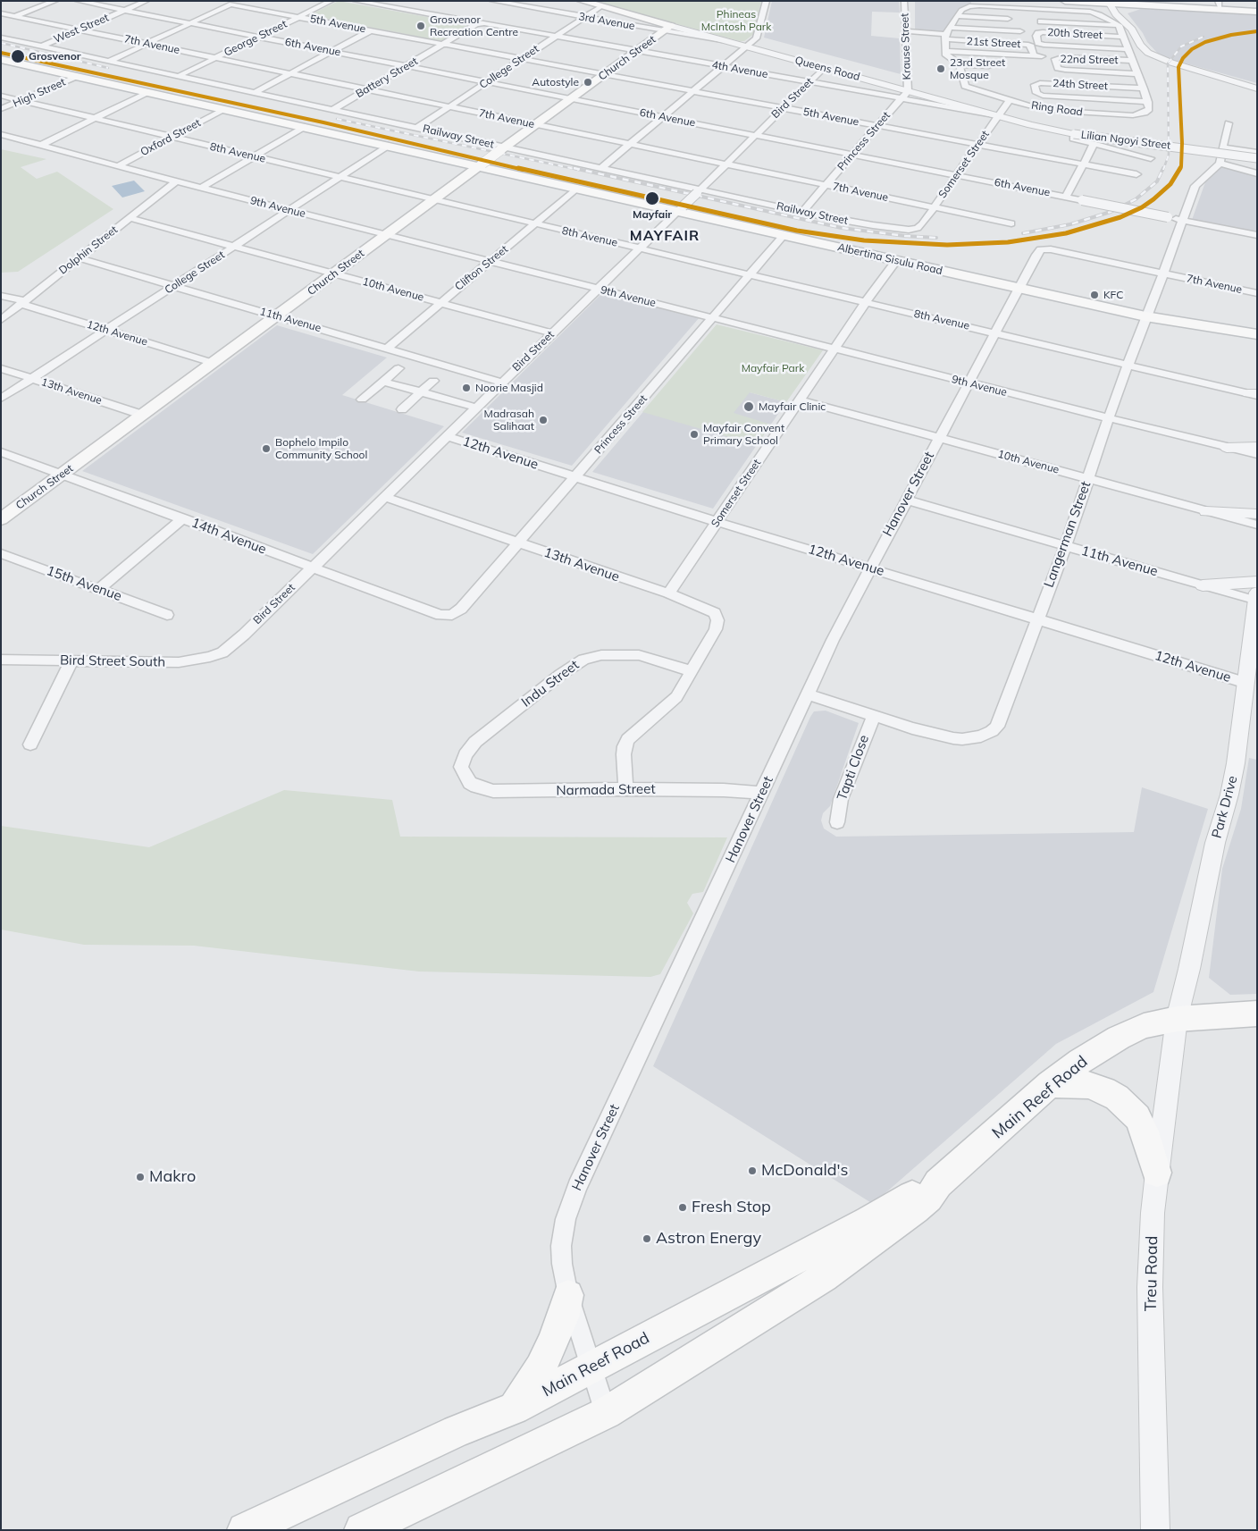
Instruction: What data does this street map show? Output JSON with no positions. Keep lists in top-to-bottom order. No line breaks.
{"streets":{"main road":["Church Street","Queens Road","Albertina Sisulu Road","Main Reef Road"],"street":["3rd Avenue","5th Avenue","West Street","20th Street","George Street","21st Street","7th Avenue","Krause Street","6th Avenue","22nd Street","College Street","4th Avenue","Battery Street","24th Street","High Street","Bird Street","Ring Road","Railway Street","Oxford Street","Lilian Ngoyi Street","Princess Street","8th Avenue","Somerset Street","9th Avenue","Dolphin Street","Clifton Street","10th Avenue","11th Avenue","12th Avenue","13th Avenue","Hanover Street","Langerman Street","14th Avenue","15th Avenue","Bird Street South","Indu Street","Tapti Close","Narmada Street","Park Drive","Treu Road"]},"crossings":[["3rd Avenue","Church Street"],["3rd Avenue","College Street"],["3rd Avenue","Queens Road"],["5th Avenue","George Street"],["5th Avenue","Church Street"],["5th Avenue","College Street"],["5th Avenue","Battery Street"],["5th Avenue","Bird Street"],["5th Avenue","Princess Street"],["5th Avenue","Somerset Street"],["West Street","7th Avenue"],["West Street","6th Avenue"],["West Street","Railway Street"],["20th Street","21st Street"],["George Street","7th Avenue"],["George Street","6th Avenue"],["George Street","Railway Street"],["21st Street","22nd Street"],["7th Avenue","Church Street"],["7th Avenue","College Street"],["7th Avenue","Battery Street"],["7th Avenue","Bird Street"],["7th Avenue","Princess Street"],["7th Avenue","Somerset Street"],["7th Avenue","Hanover Street"],["7th Avenue","Langerman Street"],["Krause Street","Queens Road"],["Krause Street","Princess Street"],["6th Avenue","Church Street"],["6th Avenue","College Street"],["6th Avenue","Battery Street"],["6th Avenue","Bird Street"],["6th Avenue","Princess Street"],["6th Avenue","Somerset Street"],["6th Avenue","Langerman Street"],["Church Street","Queens Road"],["Church Street","4th Avenue"],["Church Street","Railway Street"],["Church Street","8th Avenue"],["Church Street","9th Avenue"],["Church Street","Albertina Sisulu Road"],["Church Street","10th Avenue"],["Church Street","11th Avenue"],["Church Street","12th Avenue"],["Church Street","13th Avenue"],["Church Street","14th Avenue"],["College Street","Queens Road"],["College Street","4th Avenue"],["College Street","Railway Street"],["College Street","8th Avenue"],["College Street","9th Avenue"],["College Street","Albertina Sisulu Road"],["College Street","10th Avenue"],["College Street","11th Avenue"],["College Street","12th Avenue"],["College Street","13th Avenue"],["Queens Road","4th Avenue"],["Queens Road","Bird Street"],["Queens Road","Lilian Ngoyi Street"],["Queens Road","Princess Street"],["Queens Road","Somerset Street"],["4th Avenue","Battery Street"],["4th Avenue","Bird Street"],["4th Avenue","Princess Street"],["4th Avenue","Somerset Street"],["Battery Street","Railway Street"],["24th Street","Ring Road"],["High Street","8th Avenue"],["High Street","Albertina Sisulu Road"],["Bird Street","Railway Street"],["Bird Street","8th Avenue"],["Bird Street","9th Avenue"],["Bird Street","Albertina Sisulu Road"],["Bird Street","10th Avenue"],["Bird Street","11th Avenue"],["Bird Street","12th Avenue"],["Bird Street","13th Avenue"],["Bird Street","14th Avenue"],["Bird Street","Bird Street South"],["Ring Road","Somerset Street"],["Railway Street","Princess Street"],["Railway Street","Somerset Street"],["Oxford Street","8th Avenue"],["Oxford Street","9th Avenue"],["Oxford Street","Albertina Sisulu Road"],["Princess Street","8th Avenue"],["Princess Street","9th Avenue"],["Princess Street","Albertina Sisulu Road"],["Princess Street","12th Avenue"],["Princess Street","13th Avenue"],["Princess Street","14th Avenue"],["8th Avenue","Somerset Street"],["8th Avenue","Clifton Street"],["8th Avenue","Hanover Street"],["8th Avenue","Langerman Street"],["Somerset Street","9th Avenue"],["Somerset Street","Albertina Sisulu Road"],["Somerset Street","10th Avenue"],["Somerset Street","12th Avenue"],["Somerset Street","13th Avenue"],["9th Avenue","Dolphin Street"],["9th Avenue","Clifton Street"],["9th Avenue","Hanover Street"],["9th Avenue","Langerman Street"],["Dolphin Street","10th Avenue"],["Dolphin Street","11th Avenue"],["Dolphin Street","12th Avenue"],["Albertina Sisulu Road","Clifton Street"],["Albertina Sisulu Road","Hanover Street"],["Albertina Sisulu Road","Langerman Street"],["Clifton Street","10th Avenue"],["Clifton Street","11th Avenue"],["10th Avenue","Hanover Street"],["10th Avenue","Langerman Street"],["11th Avenue","Hanover Street"],["11th Avenue","Langerman Street"],["11th Avenue","Park Drive"],["12th Avenue","Hanover Street"],["12th Avenue","Langerman Street"],["12th Avenue","Park Drive"],["13th Avenue","Indu Street"],["Hanover Street","Langerman Street"],["Hanover Street","Narmada Street"],["Hanover Street","Main Reef Road"],["Langerman Street","Tapti Close"],["Indu Street","Narmada Street"],["Park Drive","Main Reef Road"],["Park Drive","Treu Road"],["Main Reef Road","Treu Road"]],"districts":["MAYFAIR"],"parks":["Phineas McIntosh Park","Mayfair Park"],"places":["Grosvenor Recreation Centre","Grosvenor","23rd Street Mosque","Autostyle","Mayfair","KFC","Noorie Masjid","Mayfair Clinic","Madrasah Salihaat","Mayfair Convent Primary School","Bophelo Impilo Community School","McDonald's","Makro","Fresh Stop","Astron Energy"]}
